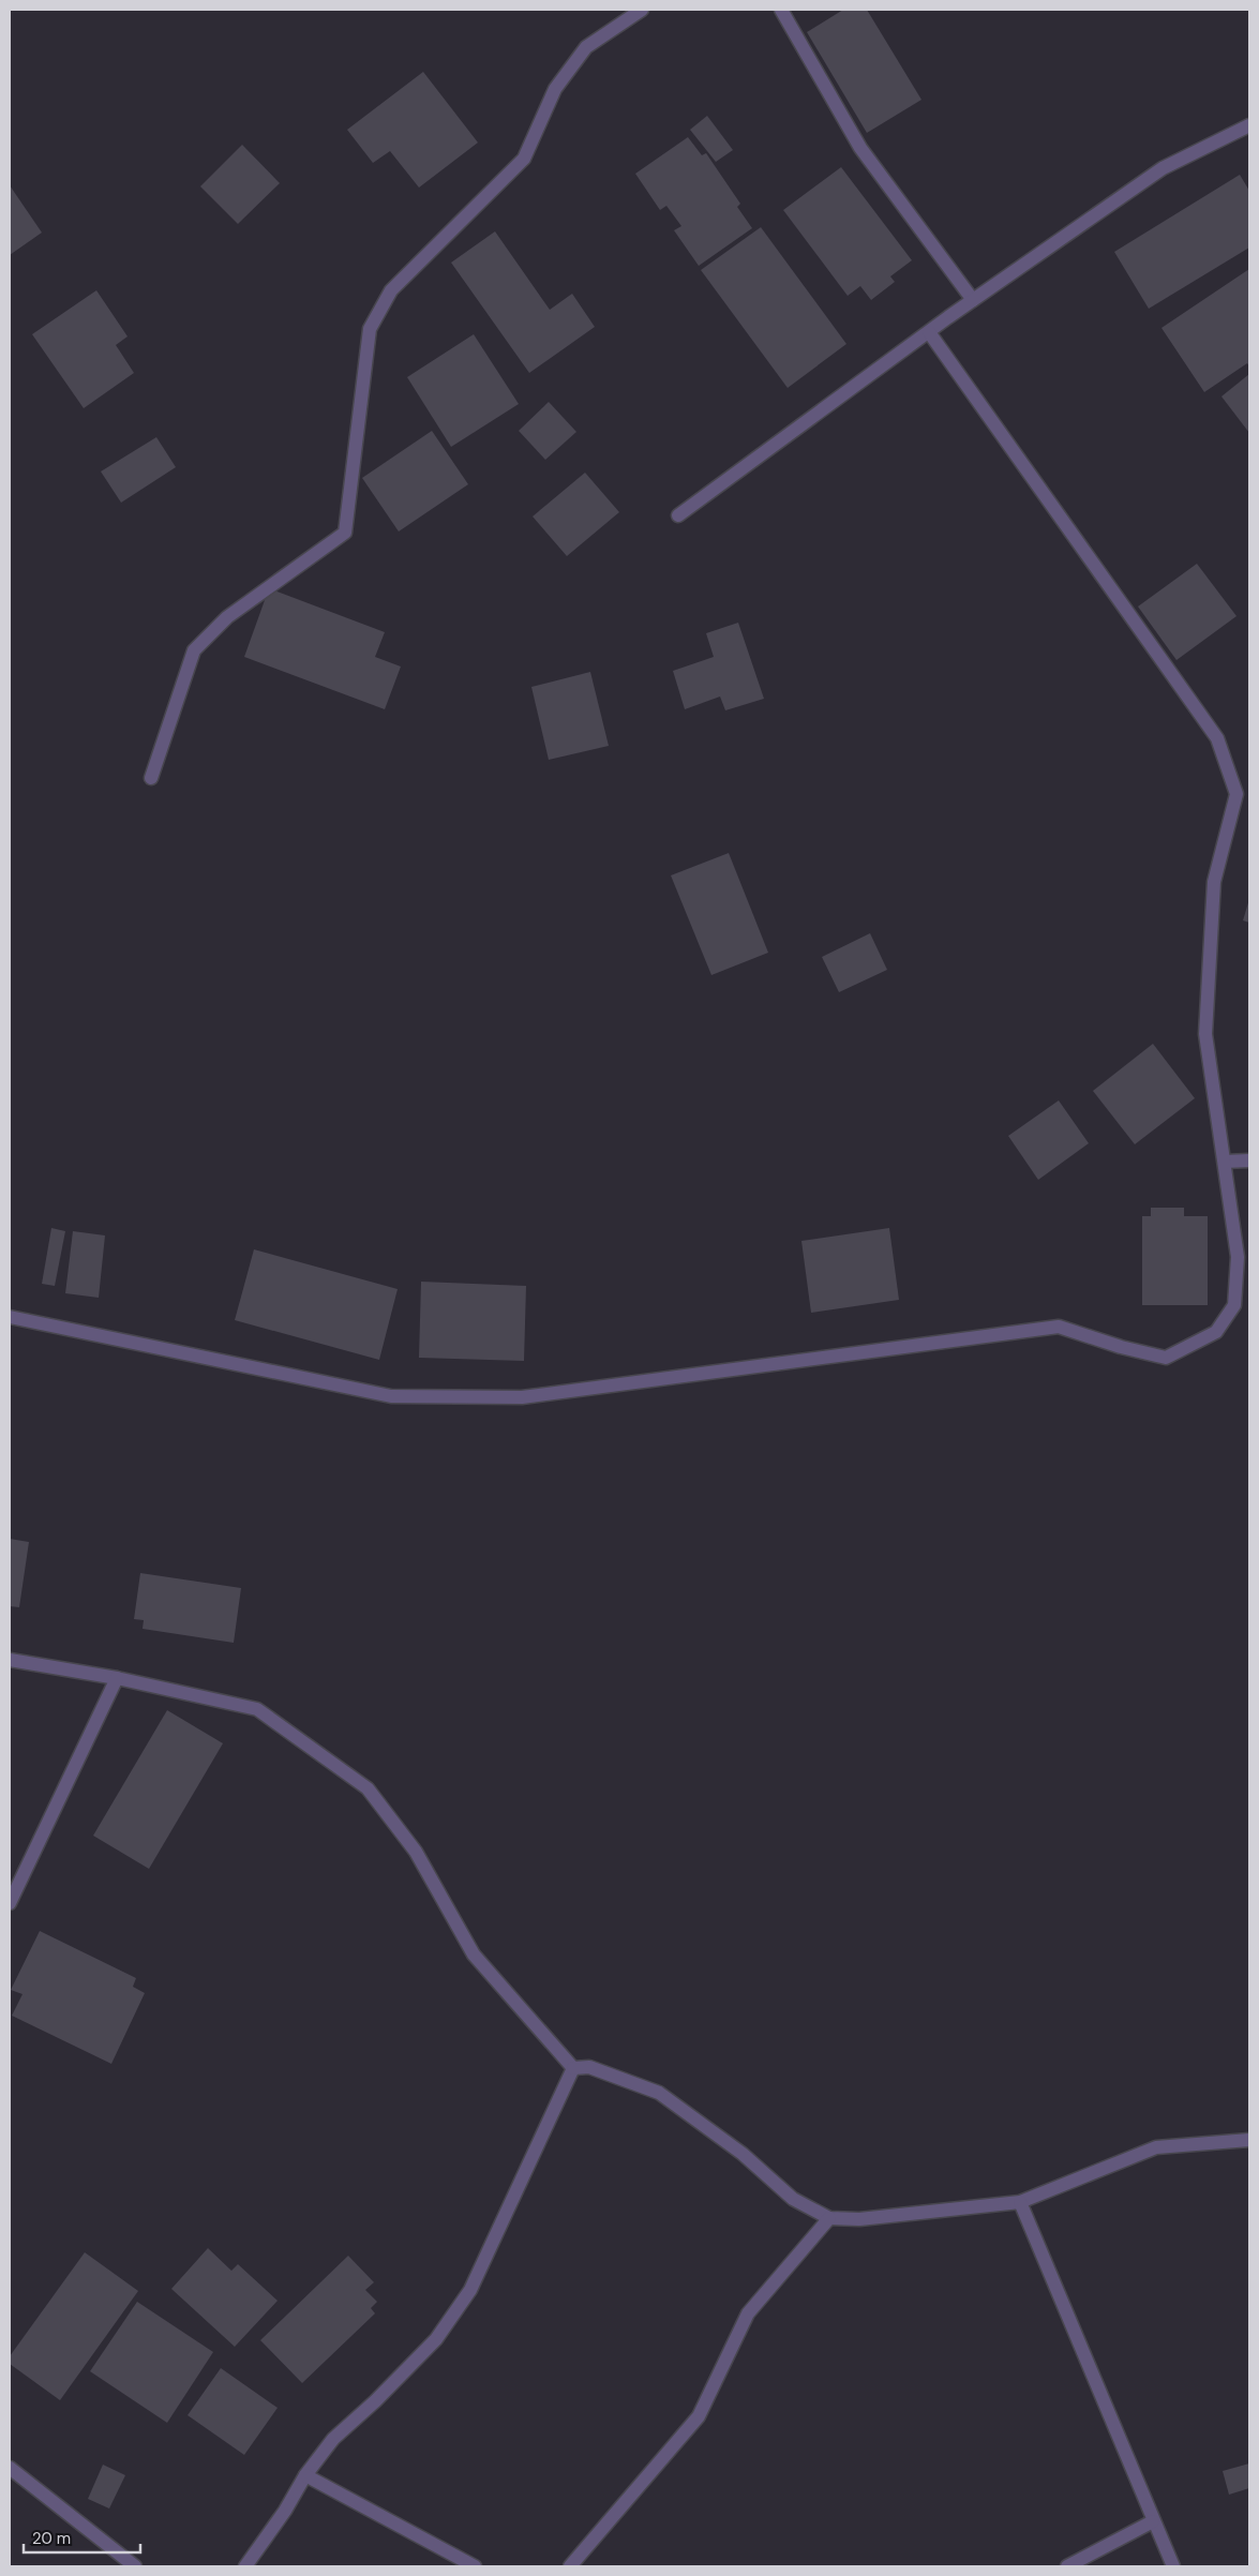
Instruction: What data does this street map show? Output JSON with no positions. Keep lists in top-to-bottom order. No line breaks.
{"scale_bar":"20 m"}
